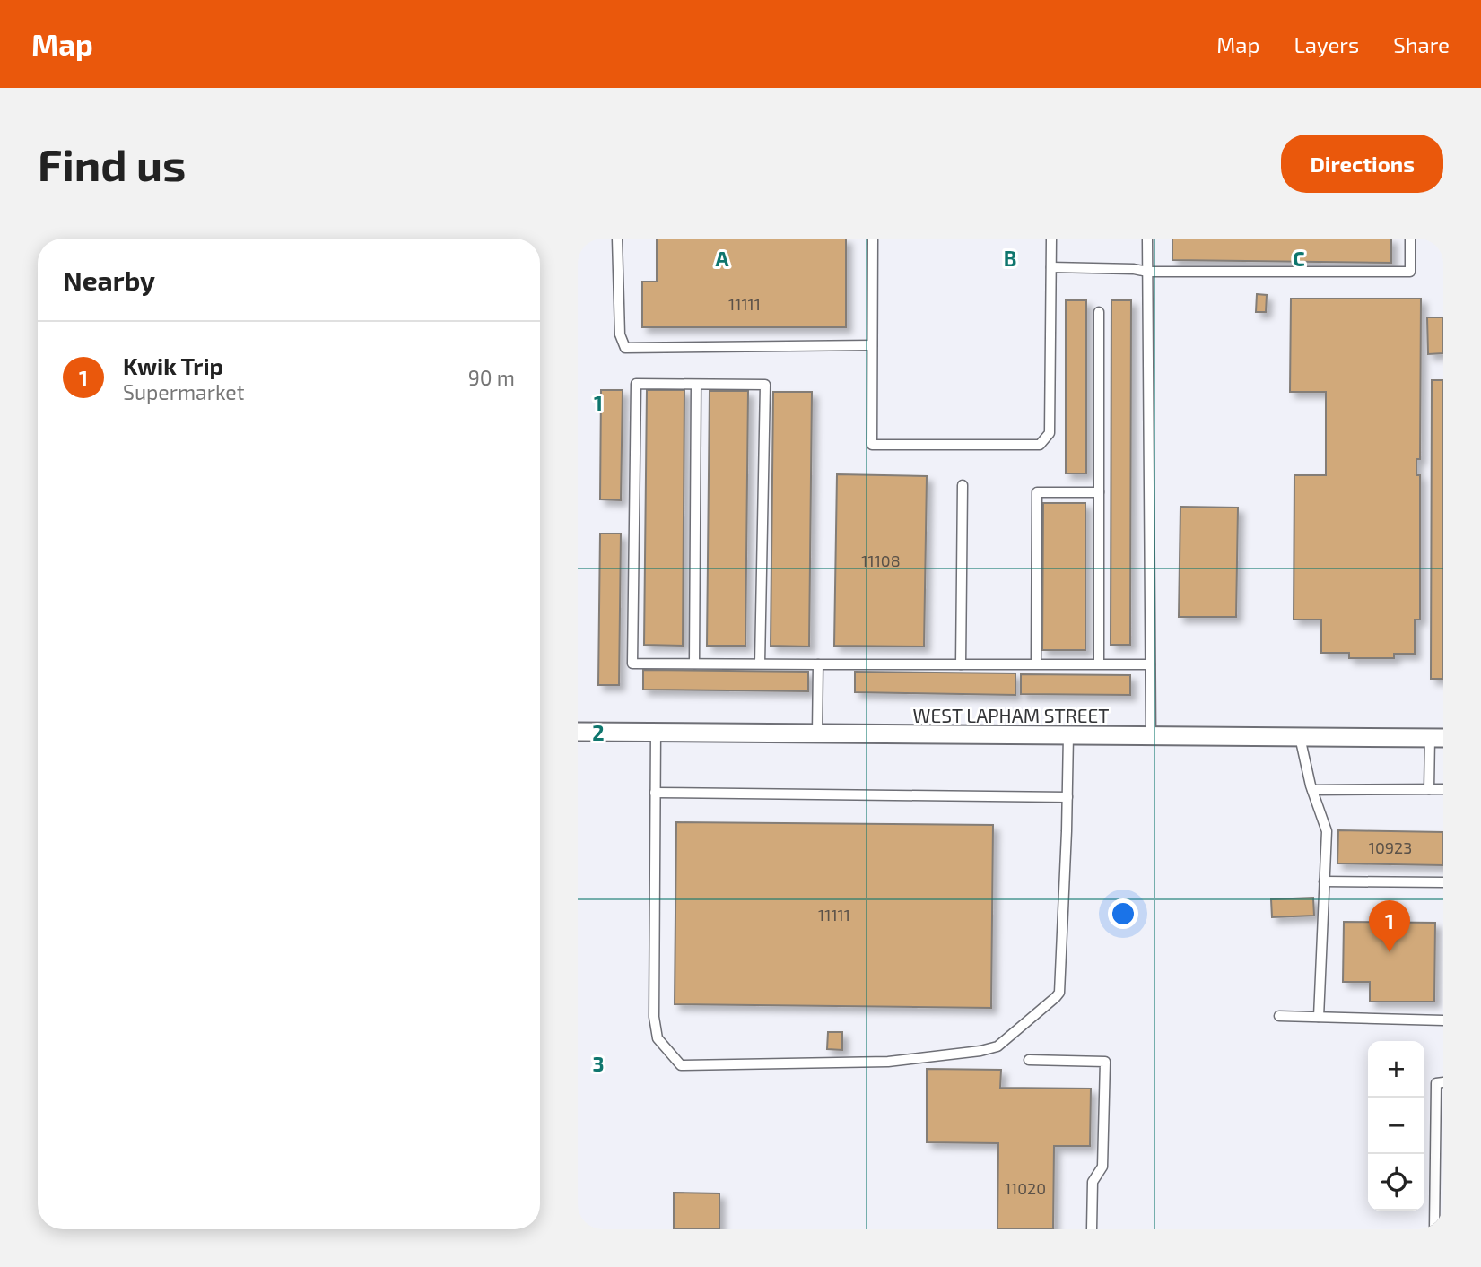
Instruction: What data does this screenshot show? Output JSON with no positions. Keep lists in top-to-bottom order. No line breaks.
{"streets":{"street":["WEST LAPHAM STREET"]},"house_numbers":["11111","11108","10923","11111","11020"],"page":{"header":"Map","nav":["Map","Layers","Share"],"buttons":"Directions","title":"Find us","heading":"Nearby","list":[{"mark":"1","name":"Kwik Trip","note":"Supermarket","value":"90 m"}],"pins":"1","map_buttons":["+","−"]},"grid":{"columns":["A","B","C"],"rows":["1","2","3"]}}
